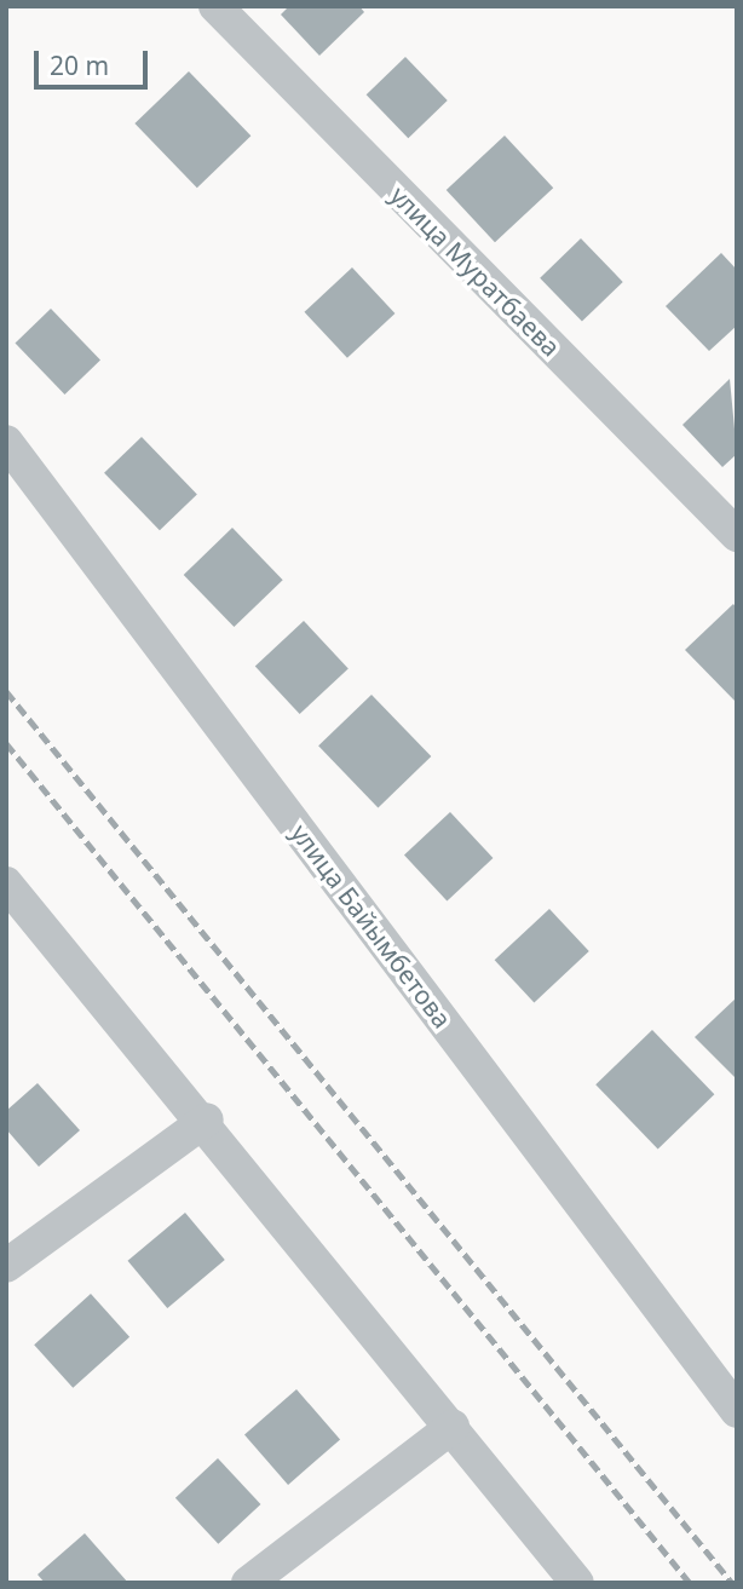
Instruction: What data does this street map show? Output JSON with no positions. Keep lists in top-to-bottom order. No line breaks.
{"streets":{"street":["улица Муратбаева","улица Байымбетова"]},"scale_bar":"20 m"}
